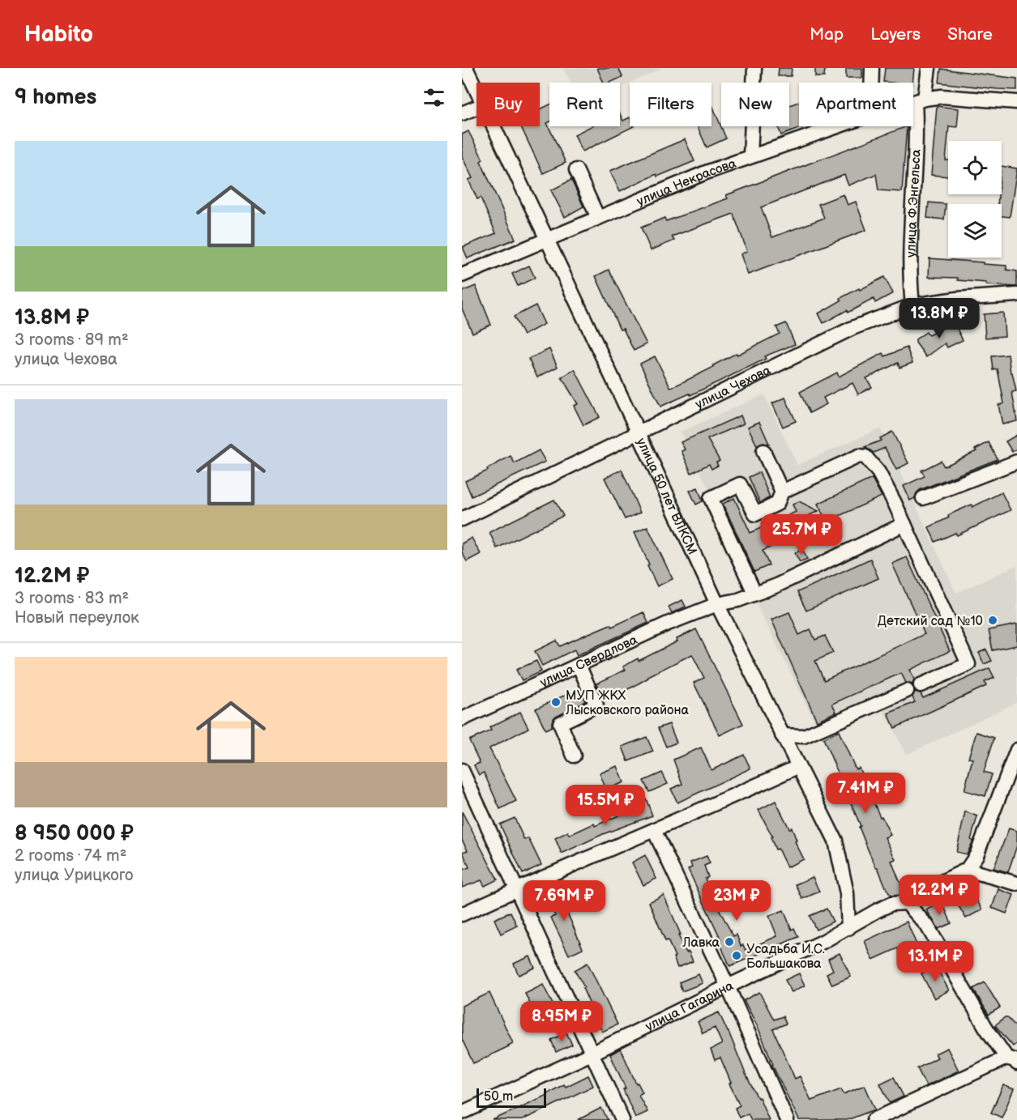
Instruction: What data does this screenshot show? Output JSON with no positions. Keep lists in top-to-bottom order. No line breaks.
{"streets":{"street":["улица Некрасова","улица Ф.Энгельса","улица Чехова","улица 50 лет ВЛКСМ","улица Свердлова","улица Гагарина"]},"crossings":[["улица Некрасова","улица Ф.Энгельса"],["улица Некрасова","улица 50 лет ВЛКСМ"],["улица Ф.Энгельса","улица Чехова"],["улица Чехова","улица 50 лет ВЛКСМ"],["улица 50 лет ВЛКСМ","улица Свердлова"],["улица 50 лет ВЛКСМ","улица Гагарина"]],"places":["Детский сад №10","МУП ЖКХ Лысковского района","Лавка","Усадьба И.С. Большакова"],"scale_bar":"50 m","page":{"header":"Habito","nav":["Map","Layers","Share"],"heading":"9 homes","chip":["Buy","Rent","Filters","New","Apartment"],"list":[{"name":"13.8M ₽","note":"3 rooms · 89 m² · улица Чехова"},{"name":"12.2M ₽","note":"3 rooms · 83 m² · Новый переулок"},{"name":"8 950 000 ₽","note":"2 rooms · 74 m² · улица Урицкого"}],"price":["13.8M ₽","25.7M ₽","7.41M ₽","15.5M ₽","12.2M ₽","7.69M ₽","23M ₽","13.1M ₽","8.95M ₽"],"scale":"50 m"}}
